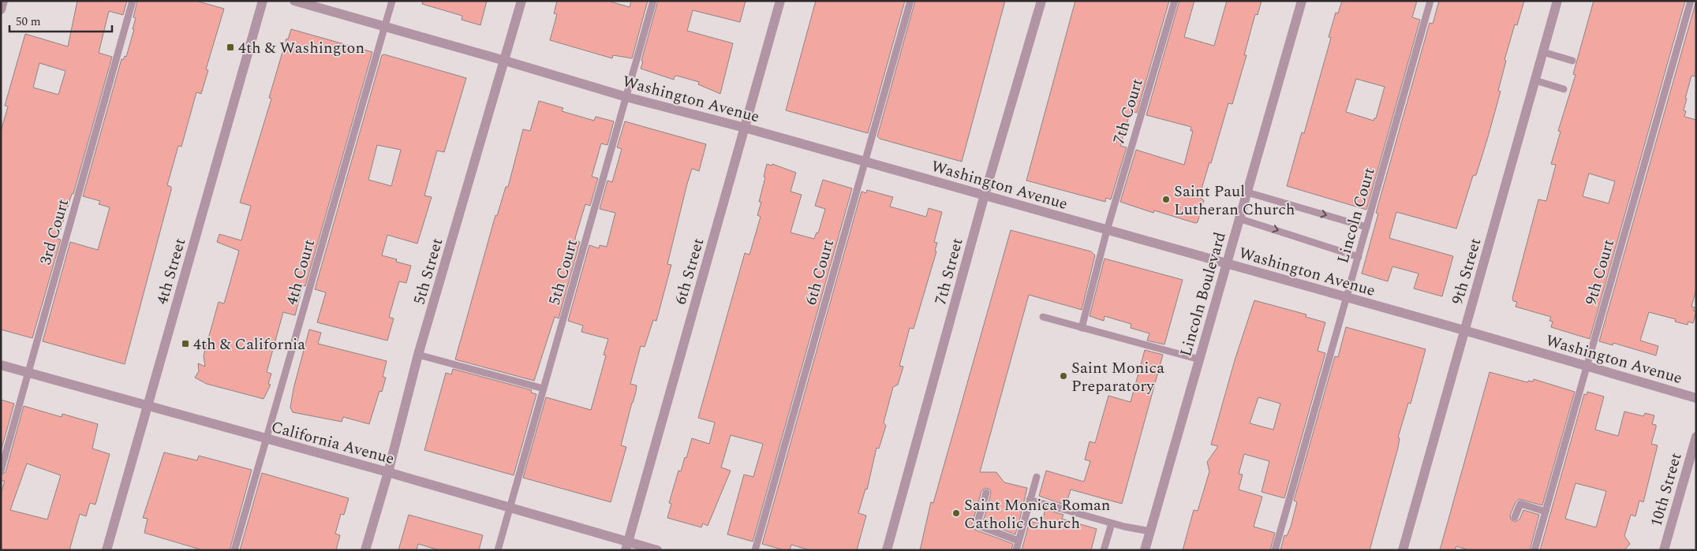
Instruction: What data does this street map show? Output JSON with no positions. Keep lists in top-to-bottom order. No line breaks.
{"streets":{"street":["Washington Avenue","4th Street","5th Street","6th Street","7th Street","9th Street","Lincoln Boulevard","California Avenue","10th Street"],"lane":["7th Court","Lincoln Court","3rd Court","4th Court","5th Court","6th Court","9th Court"]},"crossings":[["Washington Avenue","7th Court"],["Washington Avenue","Lincoln Court"],["Washington Avenue","5th Street"],["Washington Avenue","6th Street"],["Washington Avenue","7th Street"],["Washington Avenue","9th Street"],["Washington Avenue","4th Court"],["Washington Avenue","5th Court"],["Washington Avenue","6th Court"],["Washington Avenue","9th Court"],["Washington Avenue","Lincoln Boulevard"],["3rd Court","California Avenue"],["4th Street","California Avenue"],["5th Street","California Avenue"],["6th Street","California Avenue"],["4th Court","California Avenue"],["5th Court","California Avenue"]],"places":{"transit":["4th & Washington","4th & California"],"other":["Saint Paul Lutheran Church","Saint Monica Preparatory","Saint Monica Roman Catholic Church"]},"scale_bar":"50 m"}
